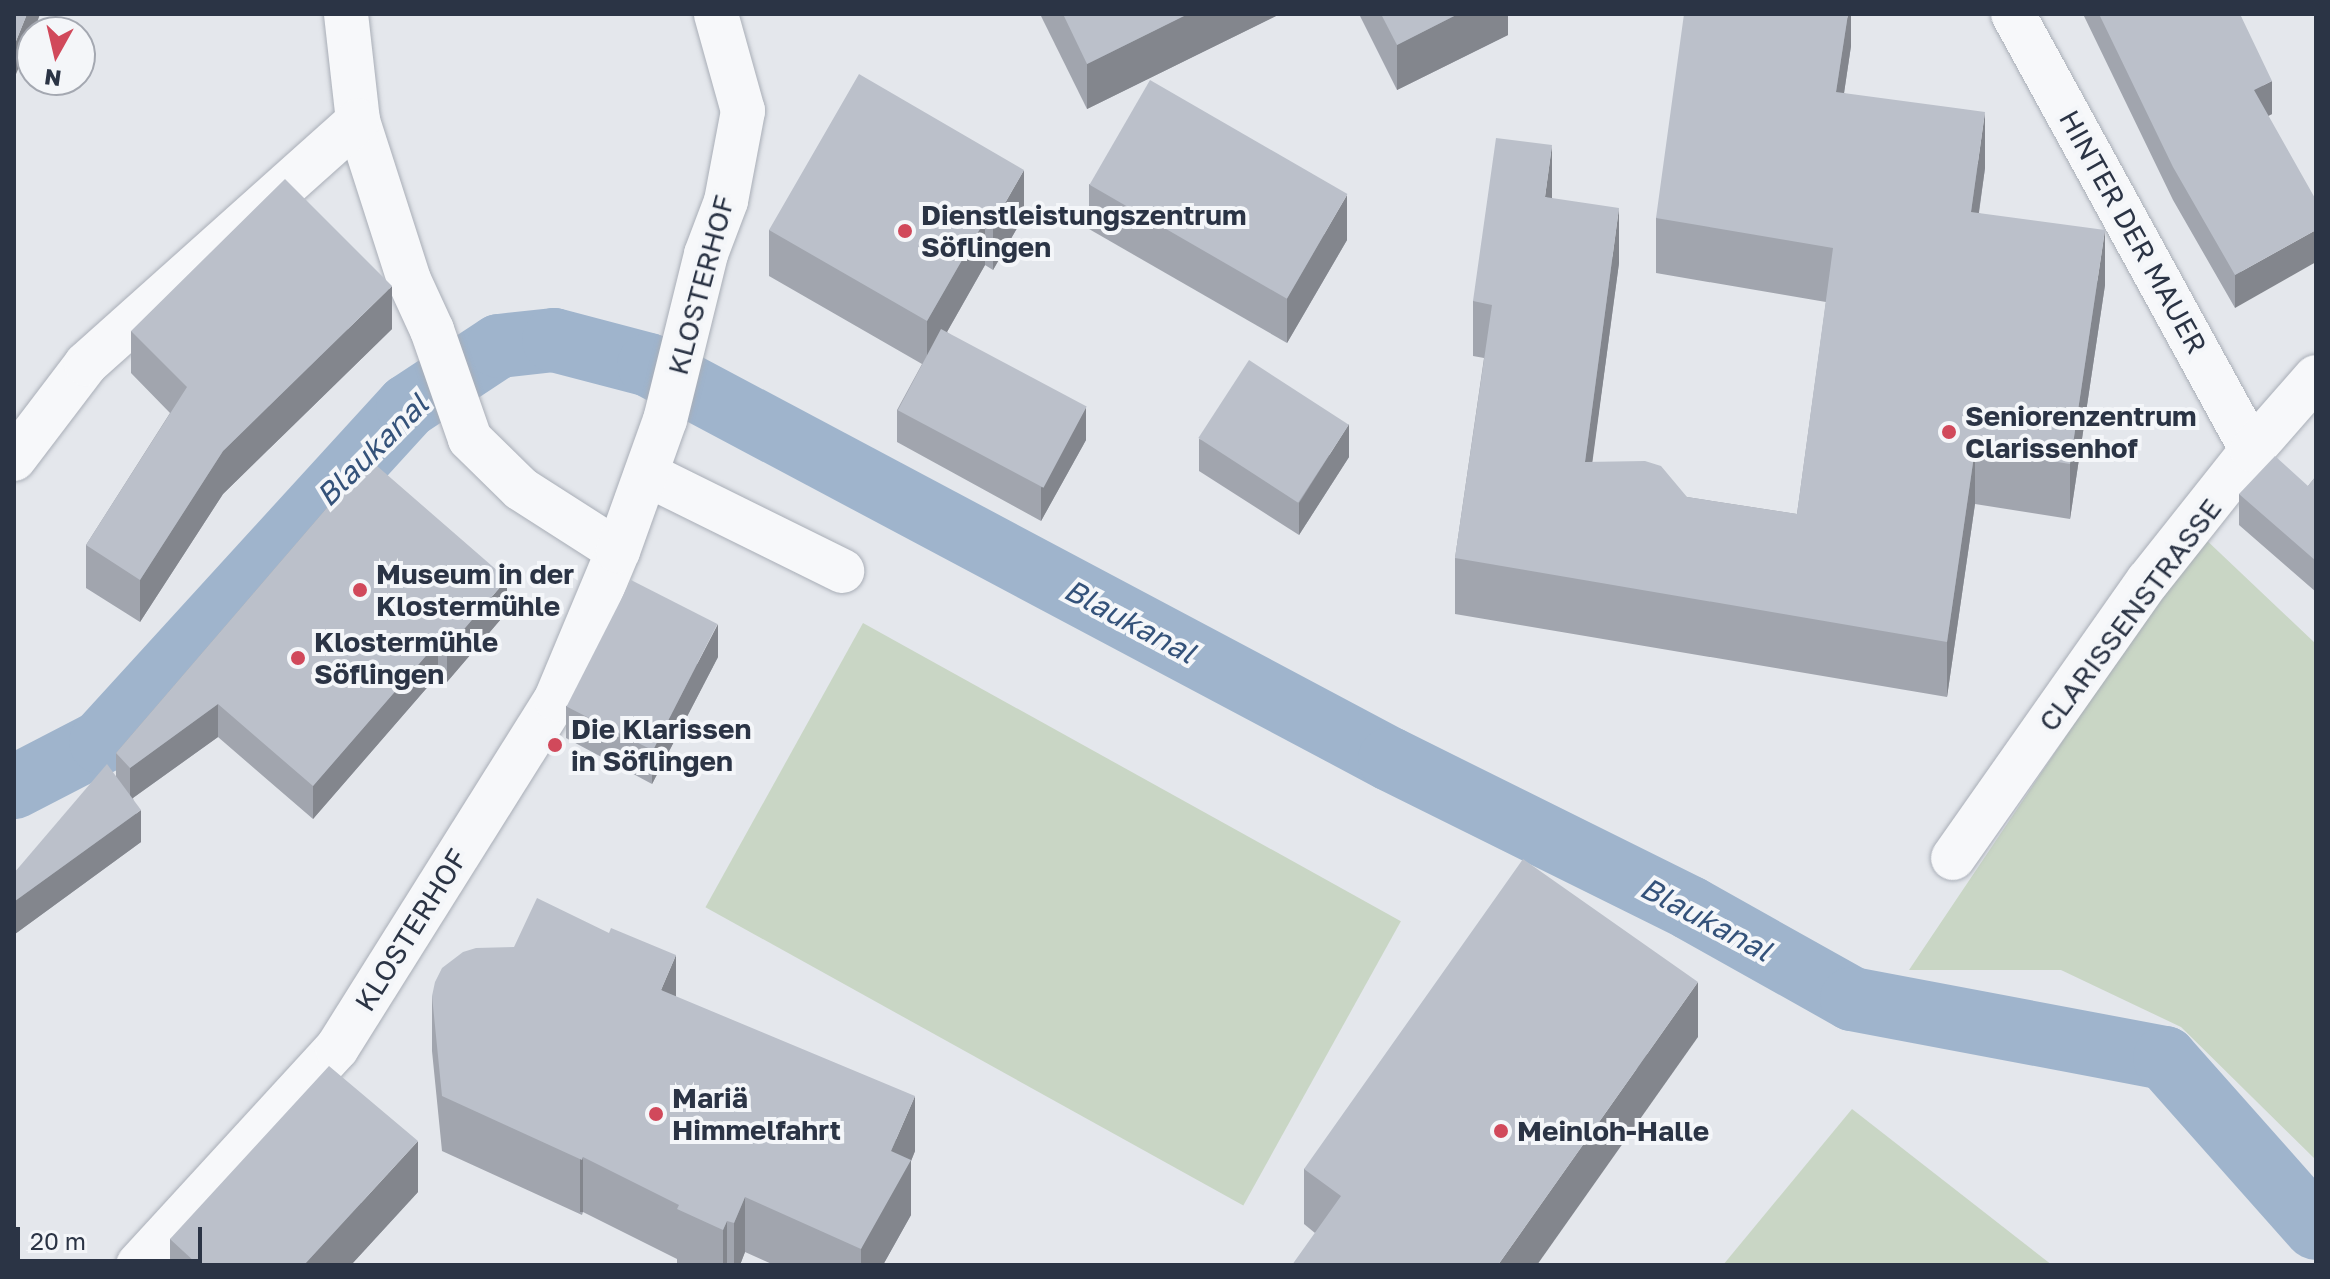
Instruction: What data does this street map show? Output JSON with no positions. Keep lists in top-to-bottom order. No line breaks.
{"streets":{"street":["HINTER DER MAUER","KLOSTERHOF","CLARISSENSTRASSE"]},"crossings":[["HINTER DER MAUER","CLARISSENSTRASSE"]],"water":["Blaukanal"],"places":["Dienstleistungszentrum Söflingen","Seniorenzentrum Clarissenhof","Museum in der Klostermühle","Klostermühle Söflingen","Die Klarissen in Söflingen","Mariä Himmelfahrt","Meinloh-Halle"],"scale_bar":"20 m","north":"bottom"}
